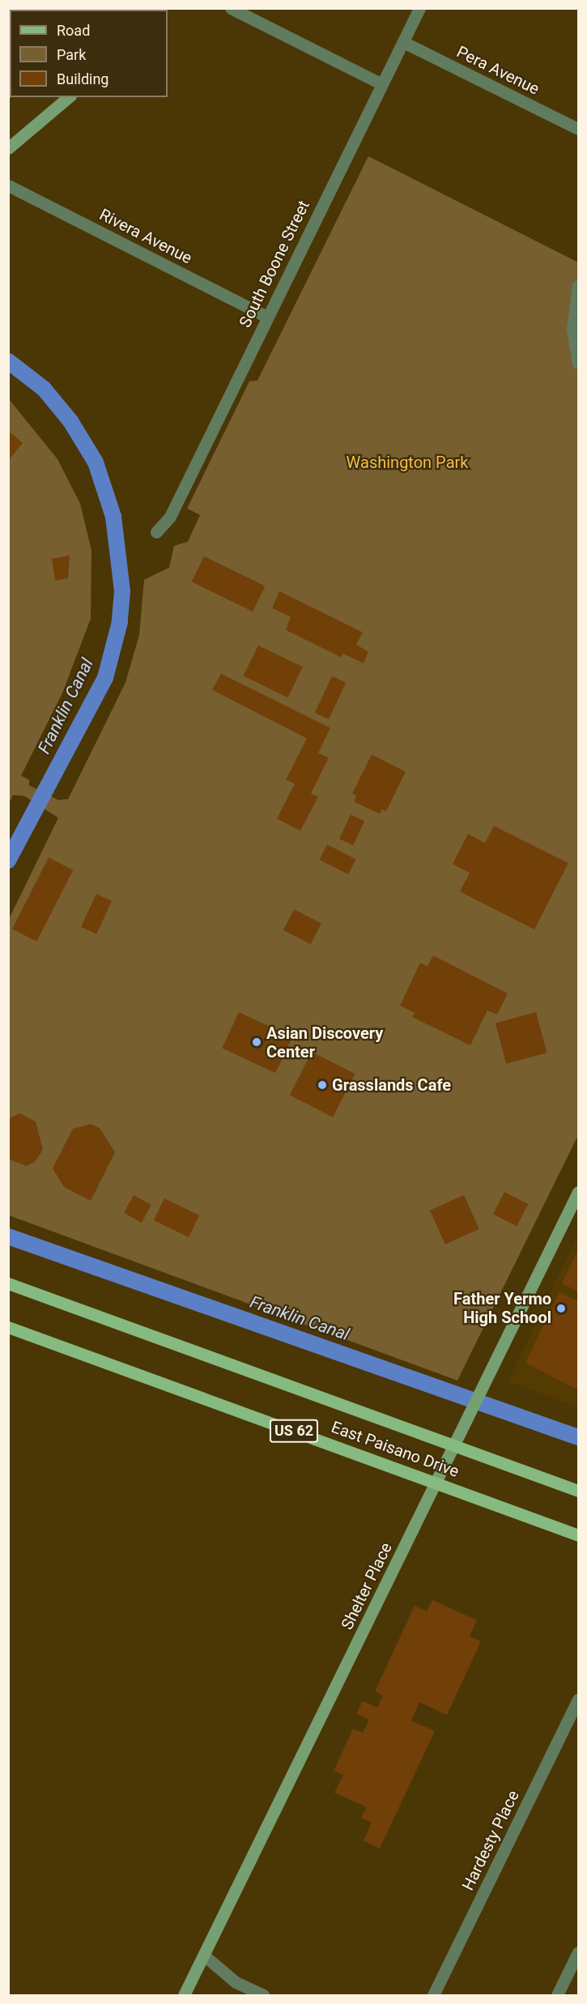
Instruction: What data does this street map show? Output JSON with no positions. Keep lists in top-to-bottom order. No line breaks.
{"streets":{"main road":["US 62","East Paisano Drive"],"street":["Pera Avenue","Rivera Avenue","South Boone Street","Shelter Place","Hardesty Place"]},"crossings":[["Pera Avenue","South Boone Street"],["Rivera Avenue","South Boone Street"],["East Paisano Drive","Shelter Place"]],"water":["Franklin Canal"],"parks":["Washington Park"],"places":["Asian Discovery Center","Grasslands Cafe","Father Yermo High School"],"legend":["Road","Park","Building"]}
